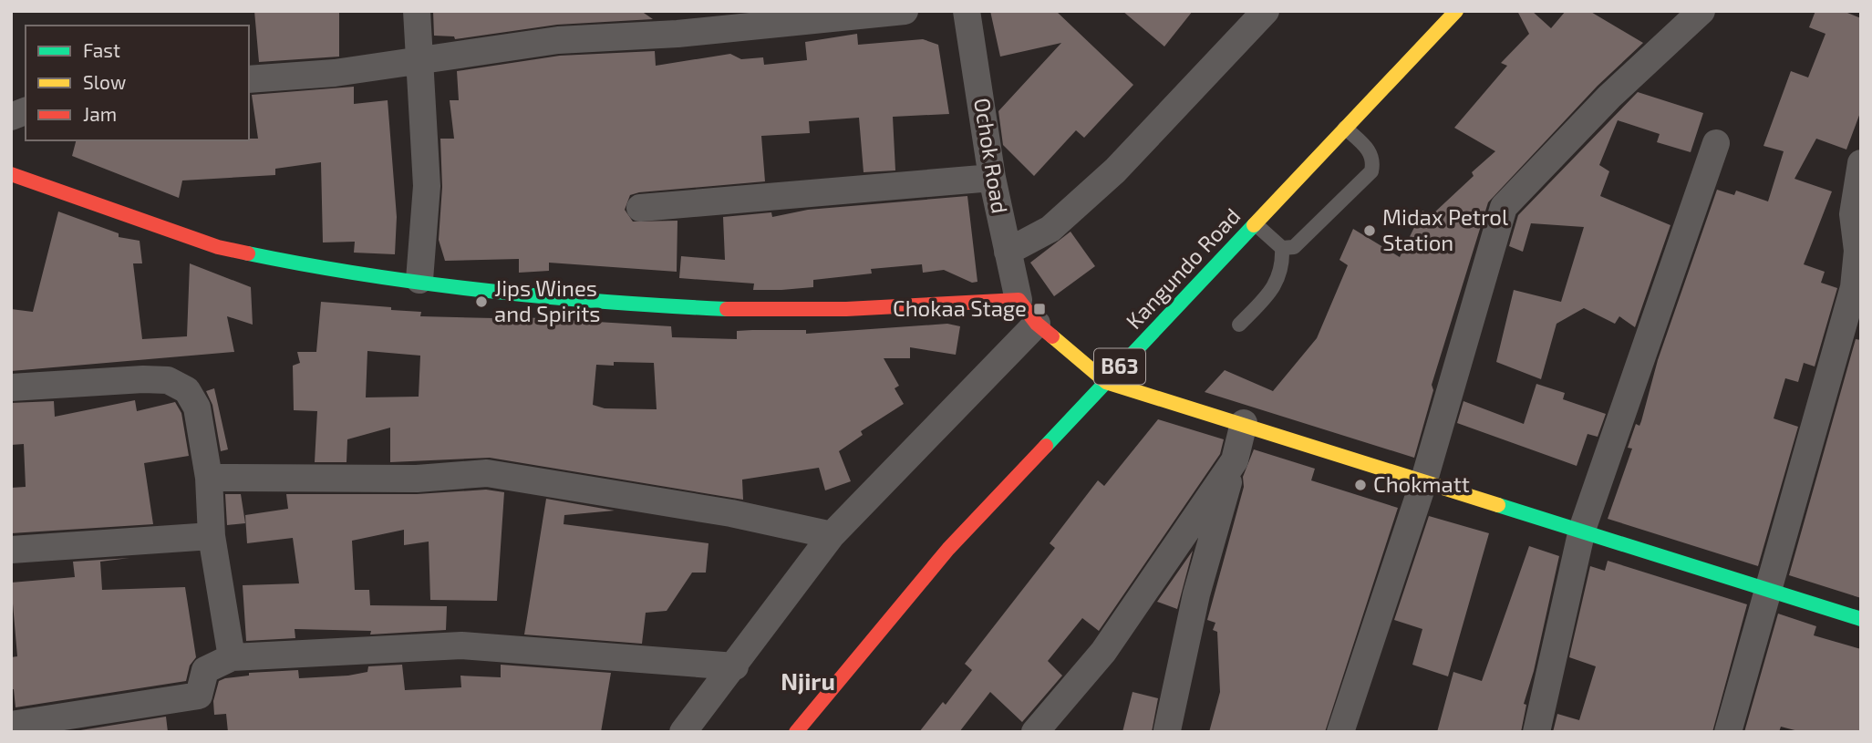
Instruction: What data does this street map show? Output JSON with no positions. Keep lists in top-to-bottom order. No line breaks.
{"streets":{"main road":["Kangundo Road","B63"],"street":["Ochok Road"]},"districts":["Njiru"],"places":{"other":["Midax Petrol Station","Jips Wines and Spirits","Chokmatt"],"transit":["Chokaa Stage"]},"legend":["Fast","Slow","Jam"]}
